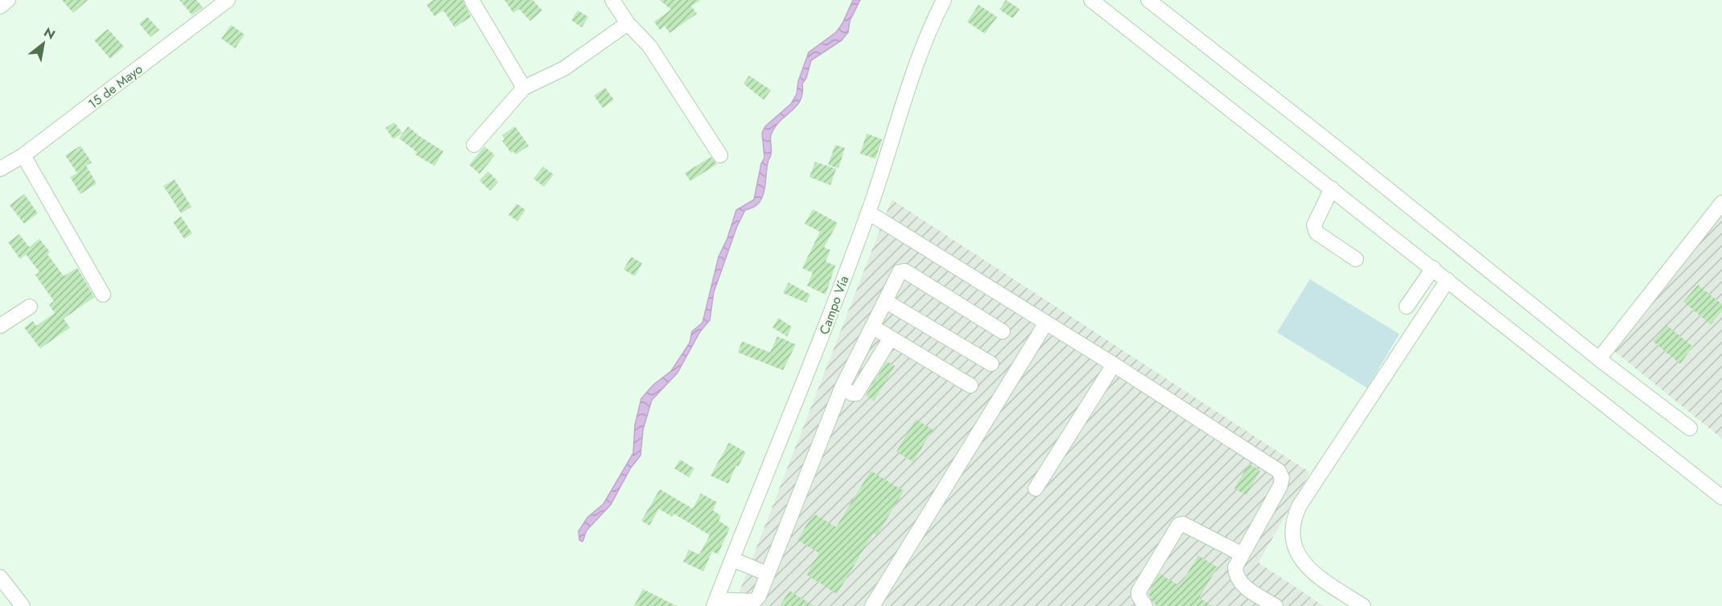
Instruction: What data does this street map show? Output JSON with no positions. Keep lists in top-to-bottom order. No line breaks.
{"streets":{"street":["15 de Mayo","Campo Vía"]},"north":"top right"}
